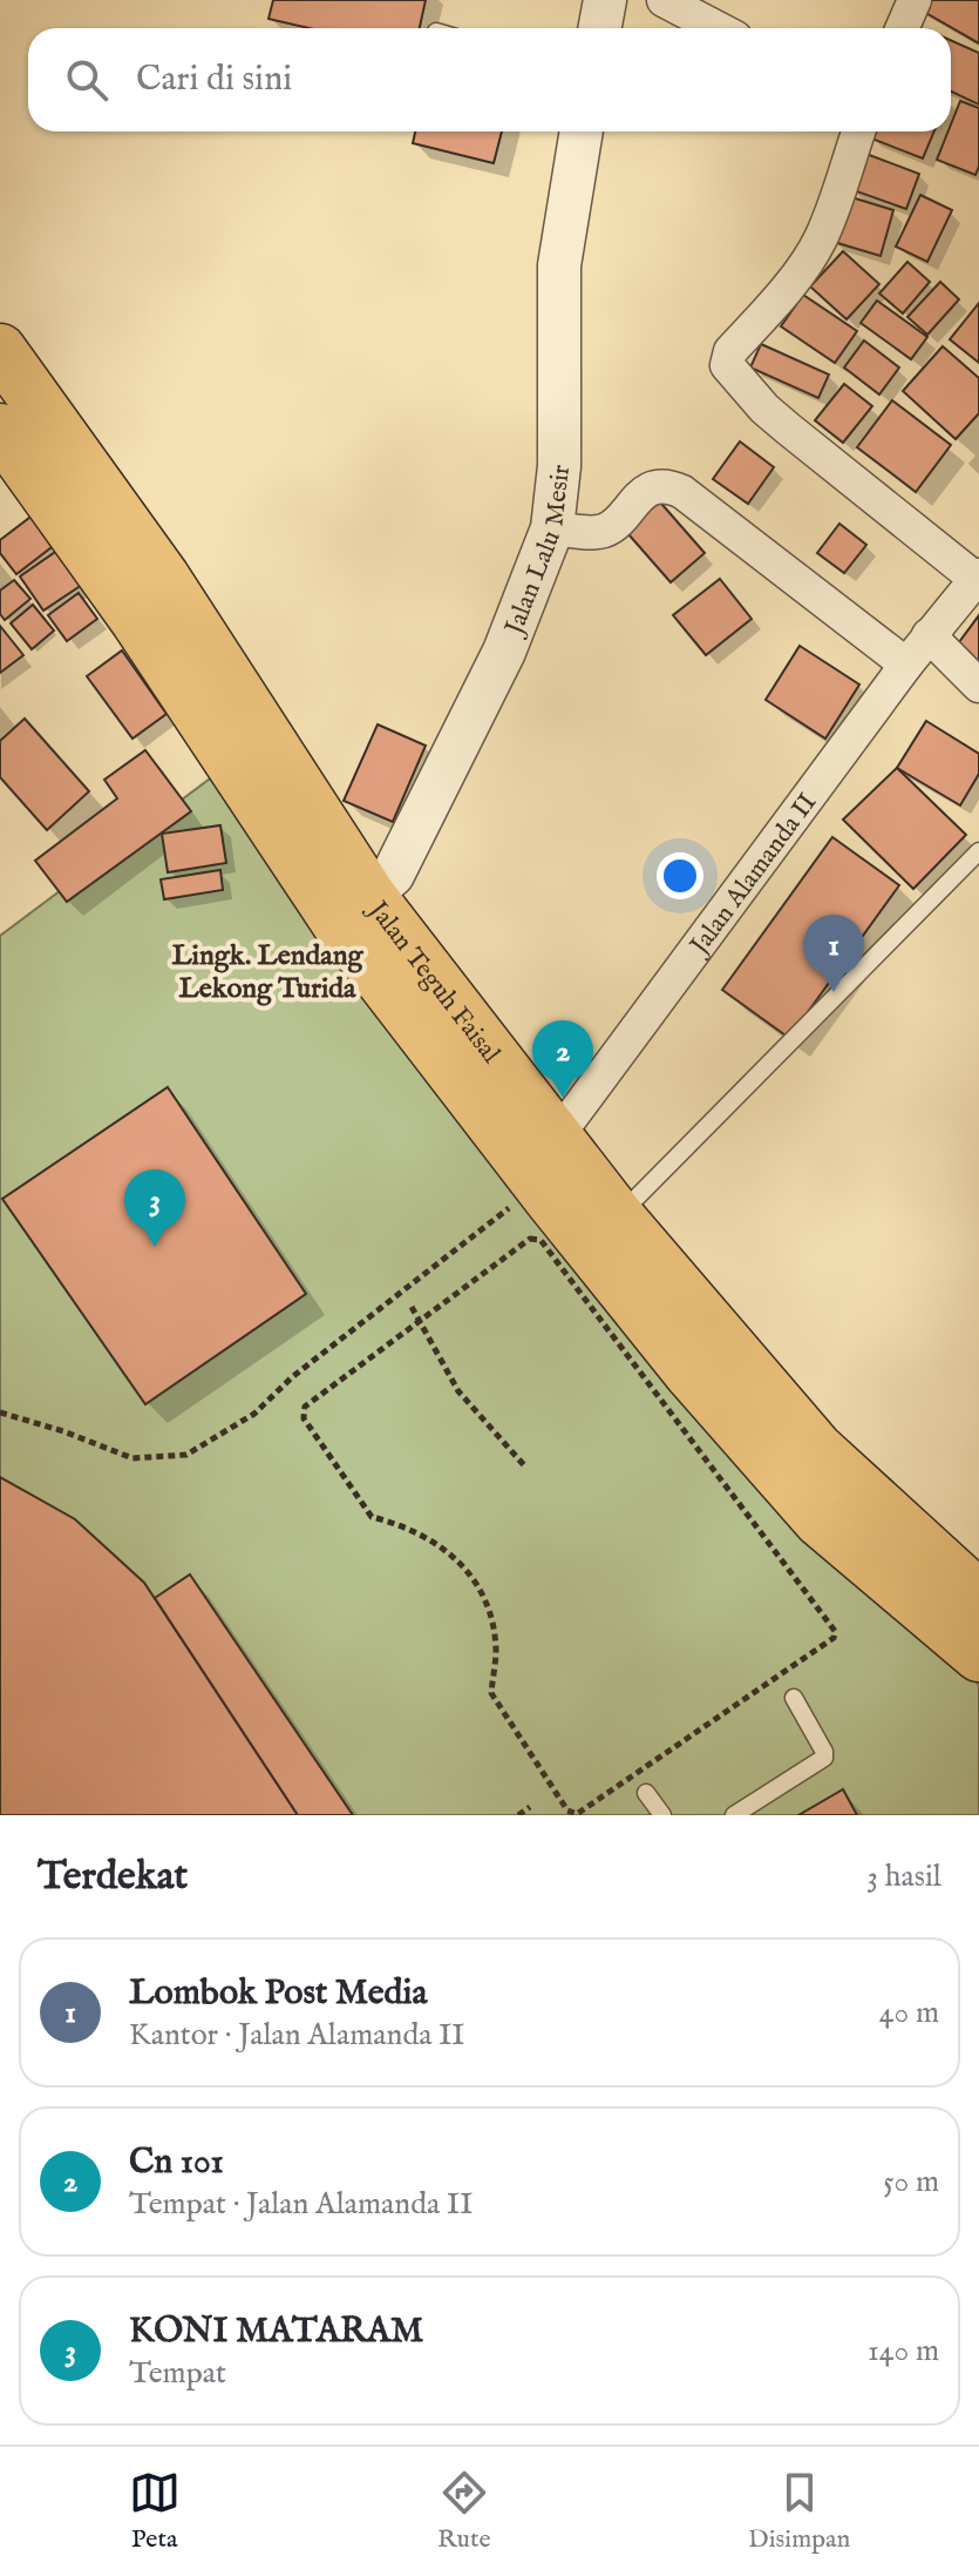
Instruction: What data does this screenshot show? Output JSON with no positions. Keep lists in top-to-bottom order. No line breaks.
{"streets":{"highway":["Jalan Teguh Faisal"],"street":["Jalan Lalu Mesir","Jalan Alamanda II"]},"crossings":[["Jalan Lalu Mesir","Jalan Teguh Faisal"],["Jalan Alamanda II","Jalan Teguh Faisal"]],"districts":["Lingk. Lendang Lekong Turida"],"page":{"search":"Cari di sini","pins":["1","2","3"],"heading":["Terdekat","3 hasil"],"list":[{"mark":"1","name":"Lombok Post Media","note":"Kantor · Jalan Alamanda II","value":"40 m"},{"mark":"2","name":"Cn 101","note":"Tempat · Jalan Alamanda II","value":"50 m"},{"mark":"3","name":"KONI MATARAM","note":"Tempat","value":"140 m"}],"nav":["Peta","Rute","Disimpan"]}}
